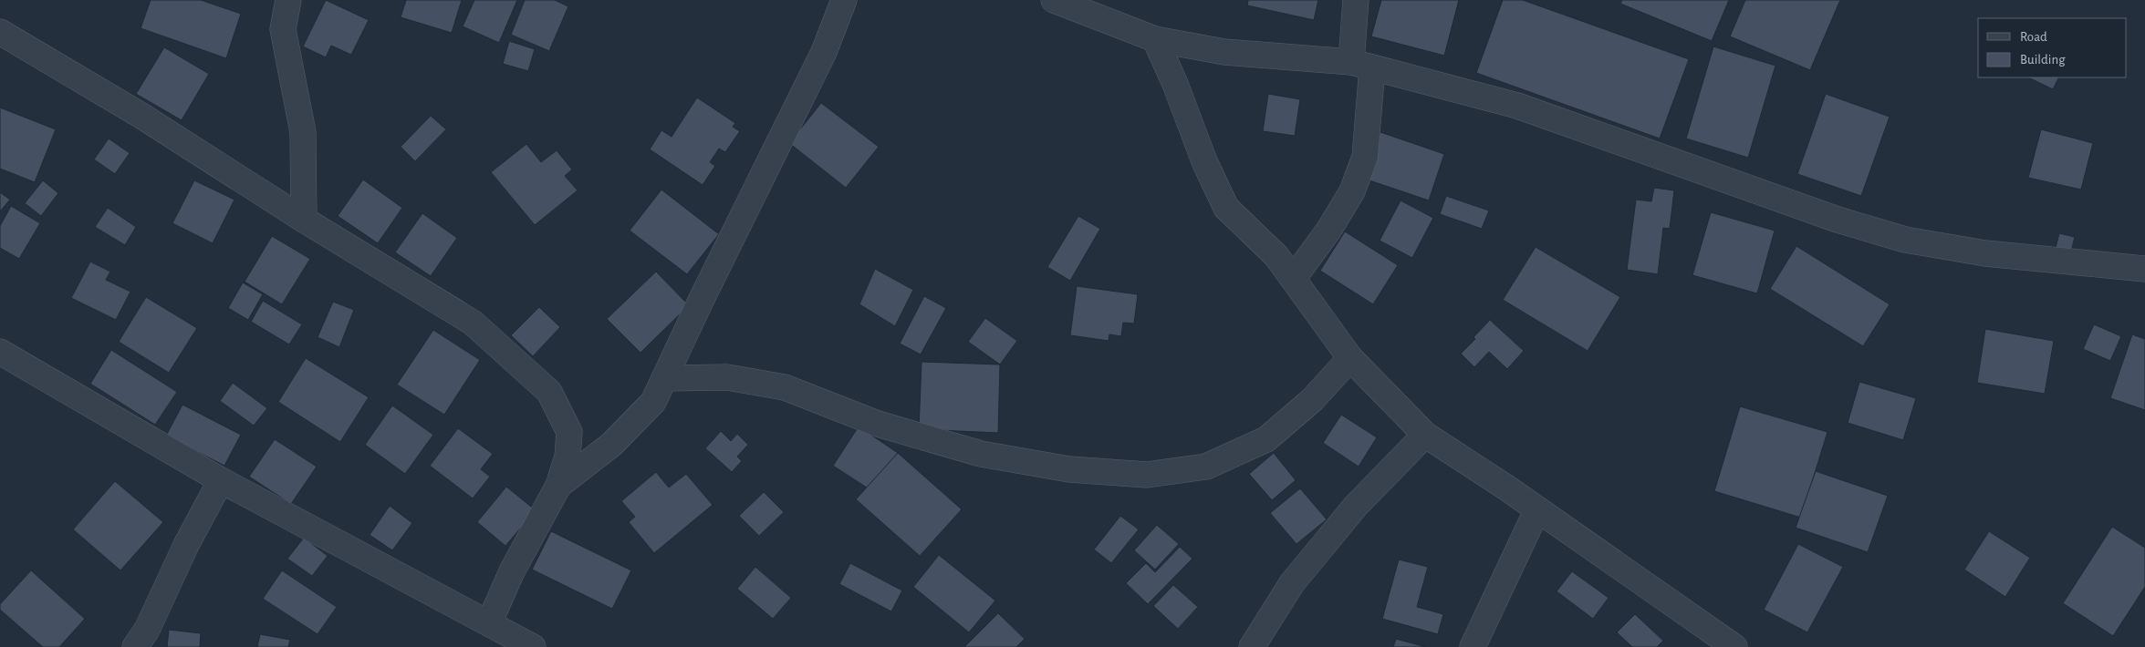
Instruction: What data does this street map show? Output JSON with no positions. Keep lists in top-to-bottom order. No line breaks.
{"legend":["Road","Building"]}
